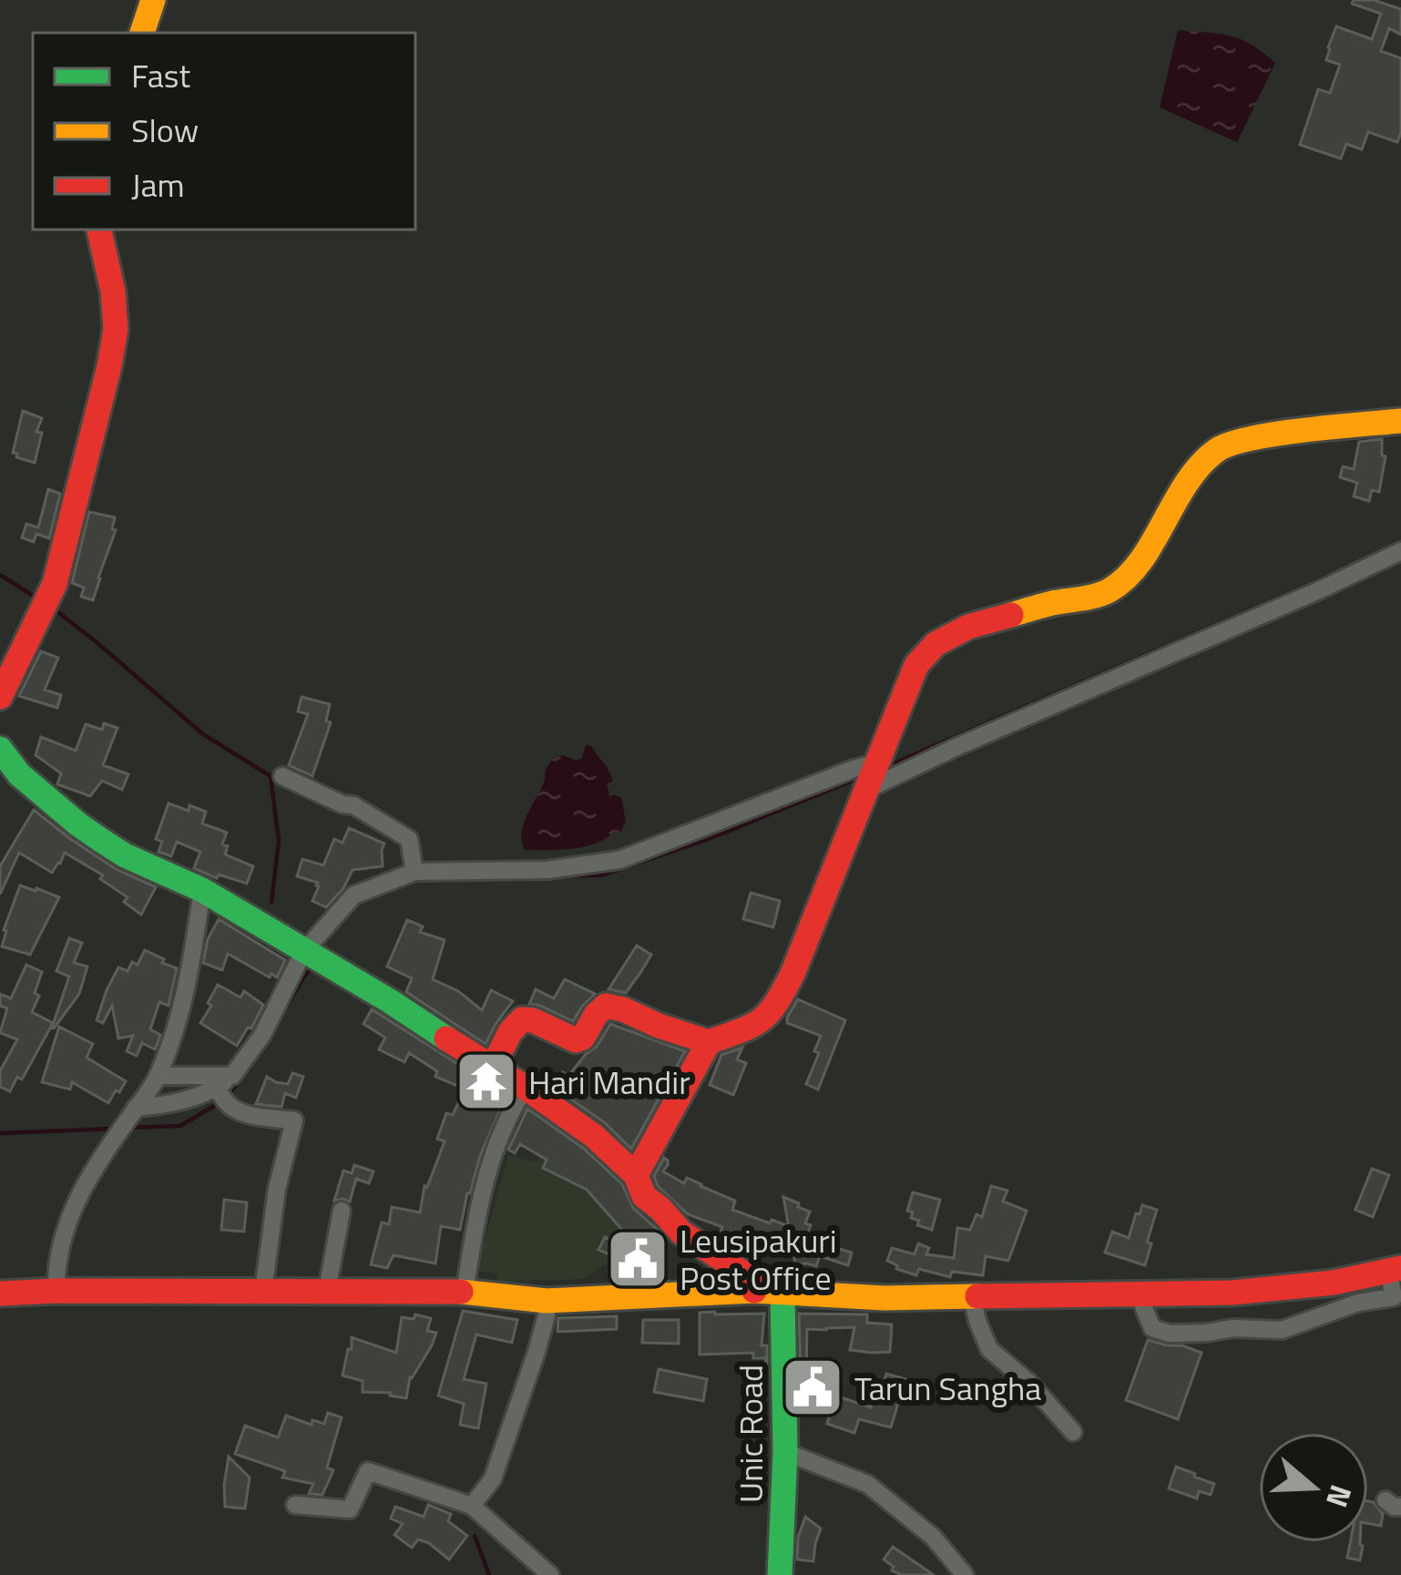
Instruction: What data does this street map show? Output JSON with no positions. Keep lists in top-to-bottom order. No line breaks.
{"streets":{"street":["Unic Road"]},"places":{"temple":["Hari Mandir"],"public building":["Leusipakuri Post Office","Tarun Sangha"]},"legend":["Fast","Slow","Jam"],"north":"right"}
